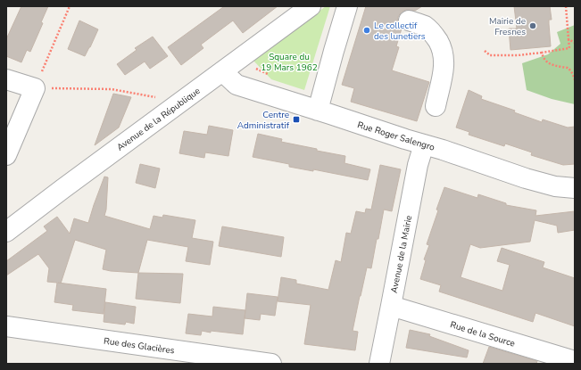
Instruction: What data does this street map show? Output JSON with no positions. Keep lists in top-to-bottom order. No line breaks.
{"streets":{"street":["Avenue de la République","Rue Roger Salengro","Avenue de la Mairie","Rue de la Source","Rue des Glacières"]},"crossings":[["Avenue de la République","Rue Roger Salengro"],["Rue Roger Salengro","Avenue de la Mairie"],["Avenue de la Mairie","Rue de la Source"]],"parks":["Square du 19 Mars 1962"],"places":{"other":["Mairie de Fresnes","Le collectif des lunetiers"],"transit":["Centre Administratif"]}}
